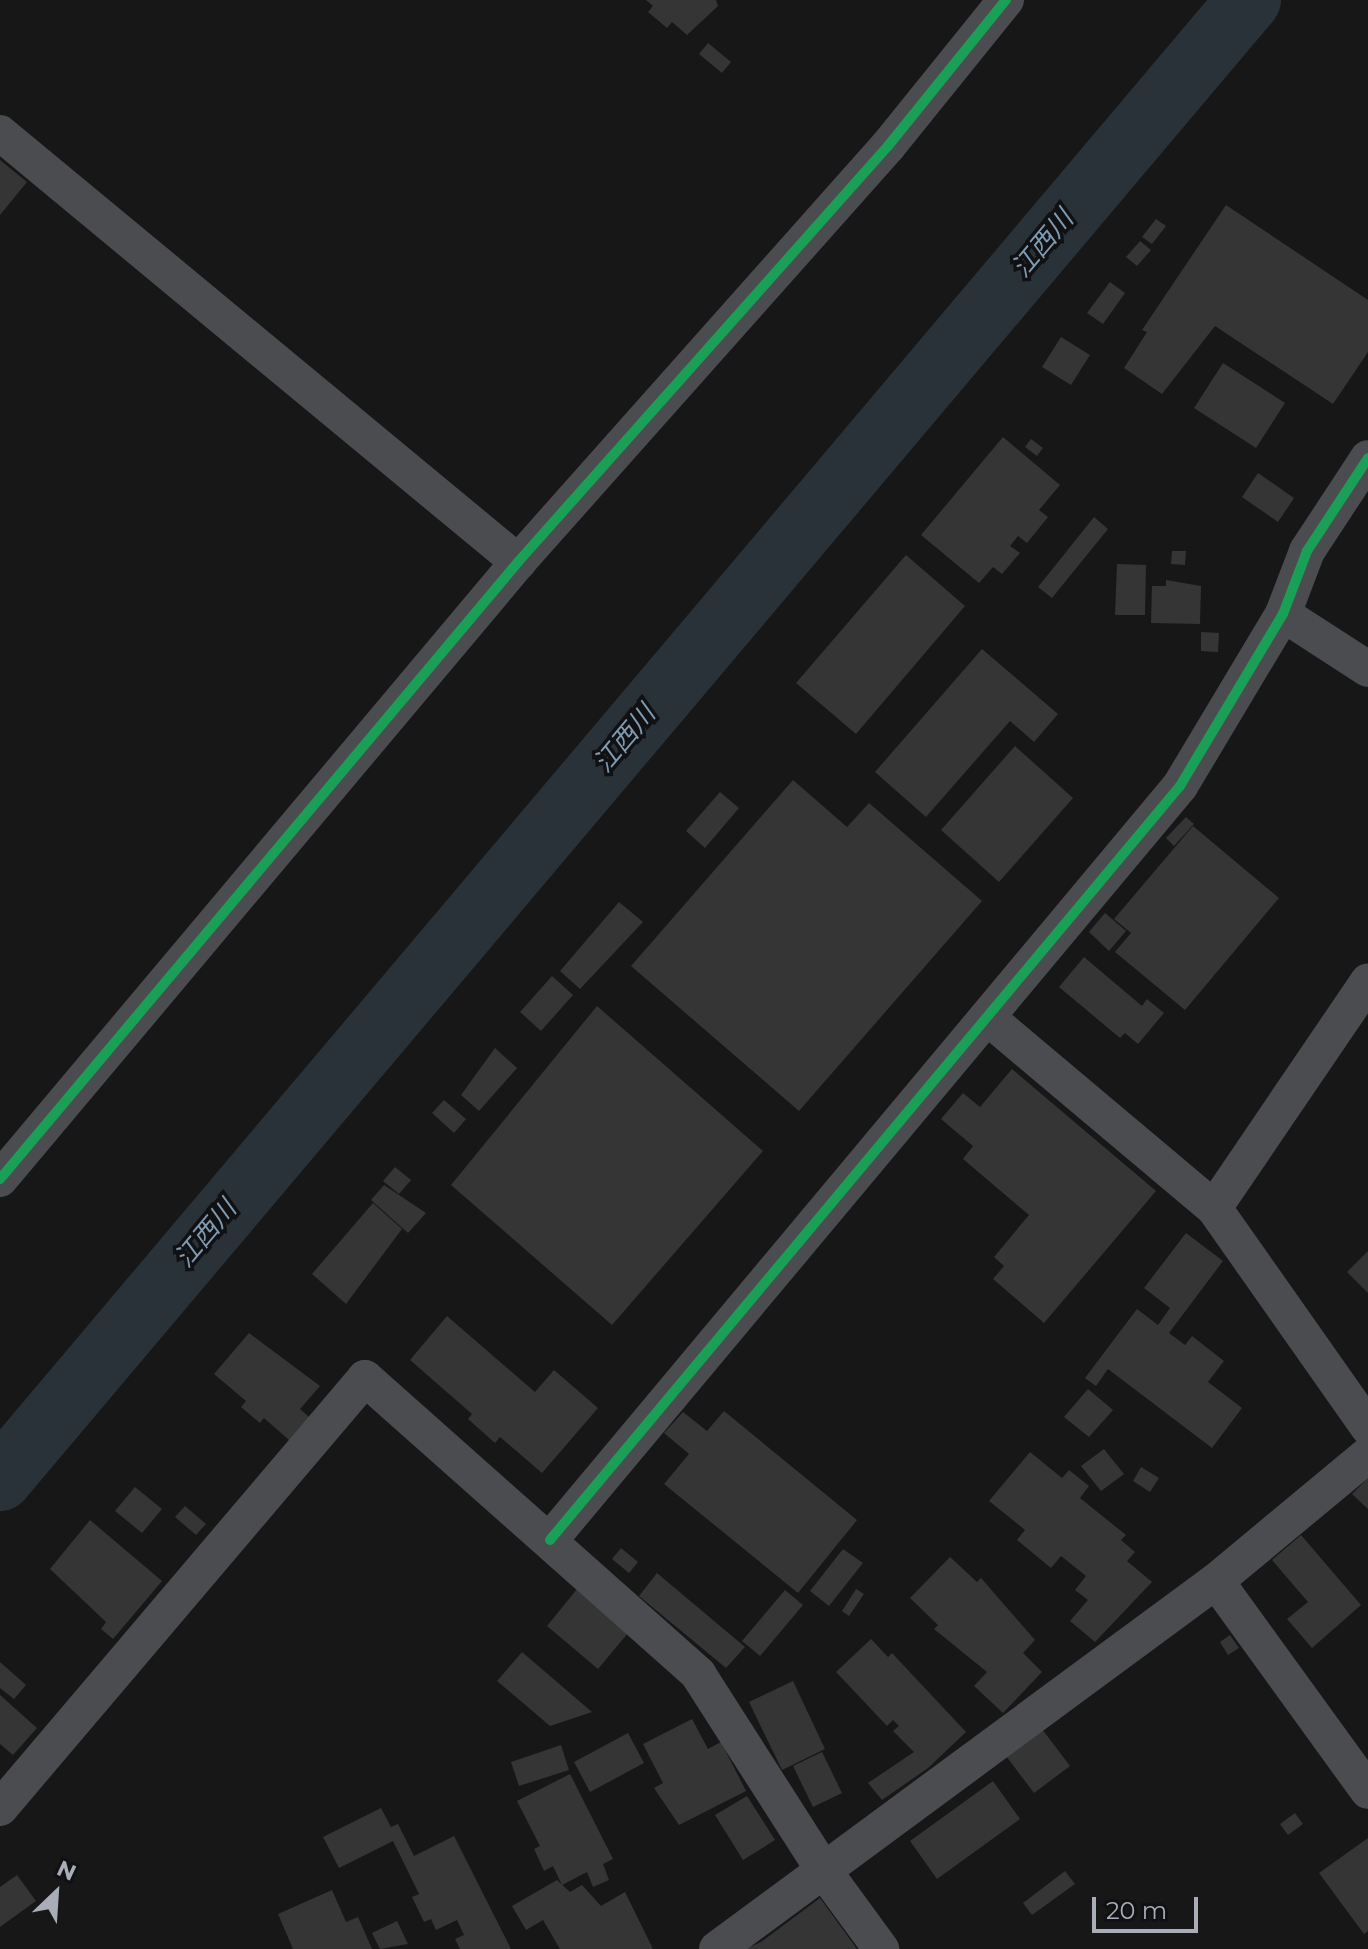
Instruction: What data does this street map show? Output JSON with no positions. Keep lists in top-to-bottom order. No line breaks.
{"water":["江西川"],"scale_bar":"20 m","north":"top right"}
